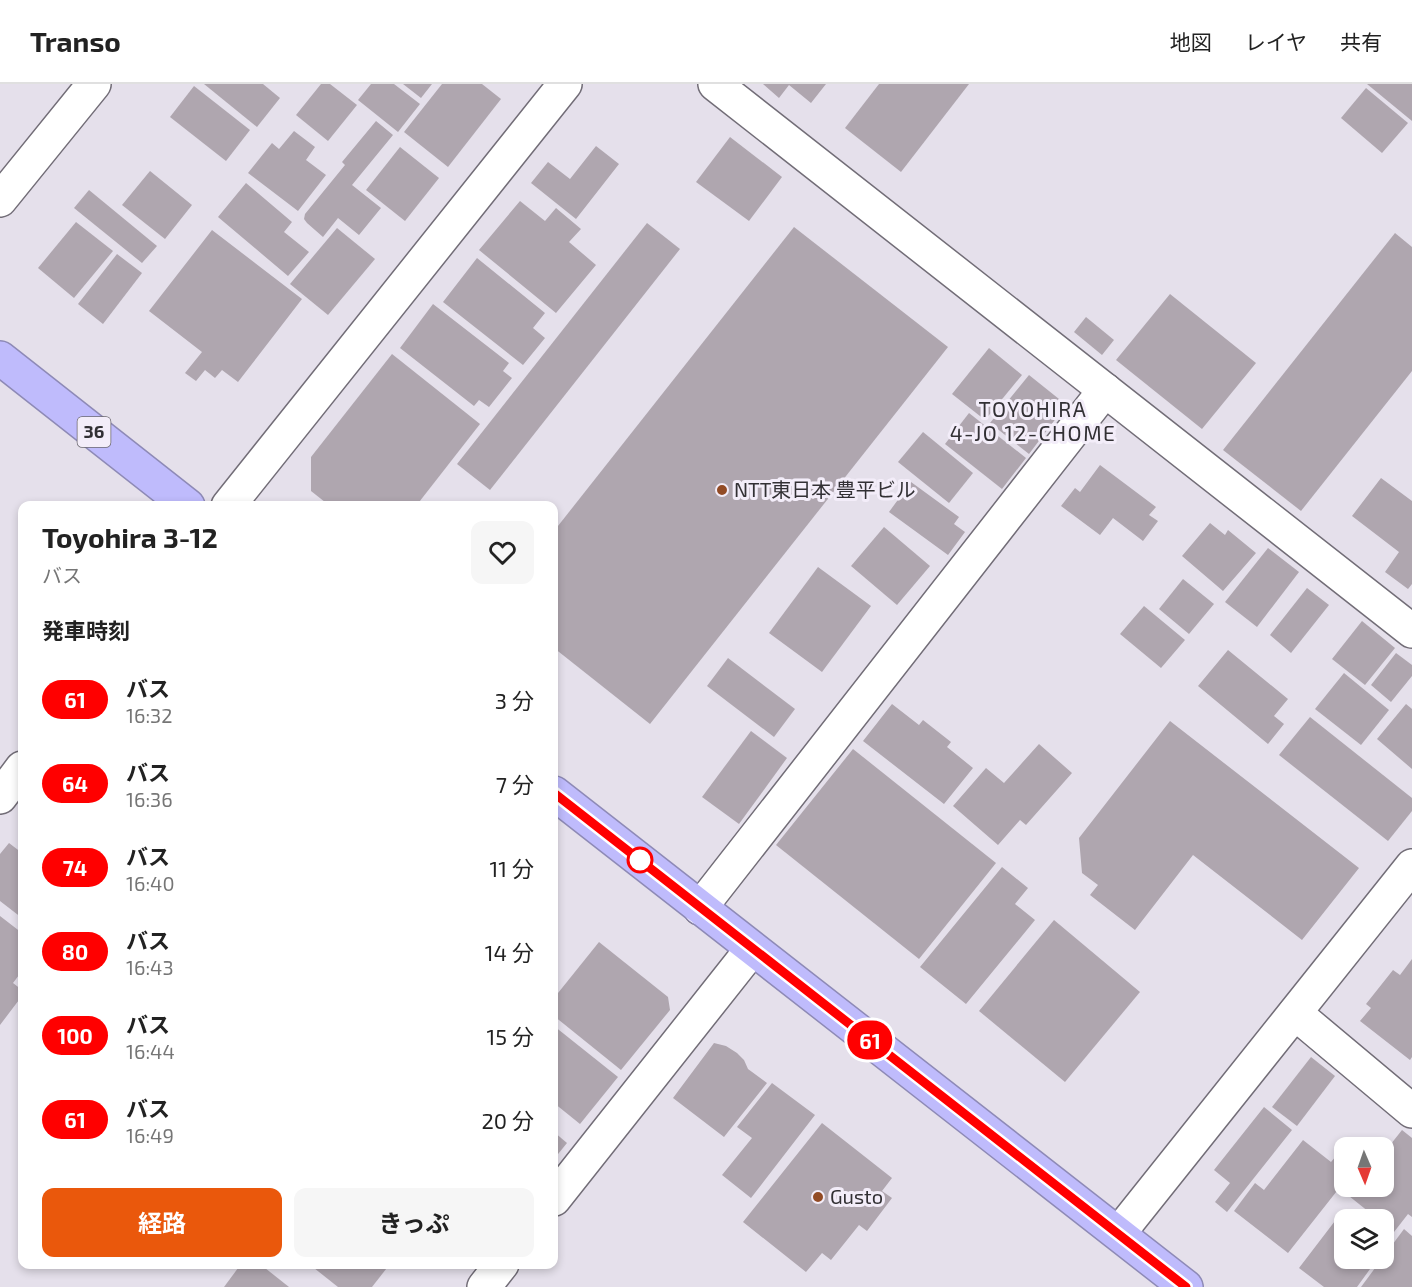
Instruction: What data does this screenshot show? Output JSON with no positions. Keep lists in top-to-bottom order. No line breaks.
{"streets":{"highway":["36"]},"districts":["TOYOHIRA 4-JO 12-CHOME"],"places":["NTT東日本 豊平ビル","Gusto"],"lines":["bus line 61"],"north":"bottom","page":{"header":"Transo","nav":["地図","レイヤ","共有"],"on_map":"61","heading":[["Toyohira 3-12","バス"],"発車時刻"],"list":[{"mark":"61","name":"バス","note":"16:32","value":"3 分"},{"mark":"64","name":"バス","note":"16:36","value":"7 分"},{"mark":"74","name":"バス","note":"16:40","value":"11 分"},{"mark":"80","name":"バス","note":"16:43","value":"14 分"},{"mark":"100","name":"バス","note":"16:44","value":"15 分"},{"mark":"61","name":"バス","note":"16:49","value":"20 分"}],"buttons":["経路","きっぷ"]}}
